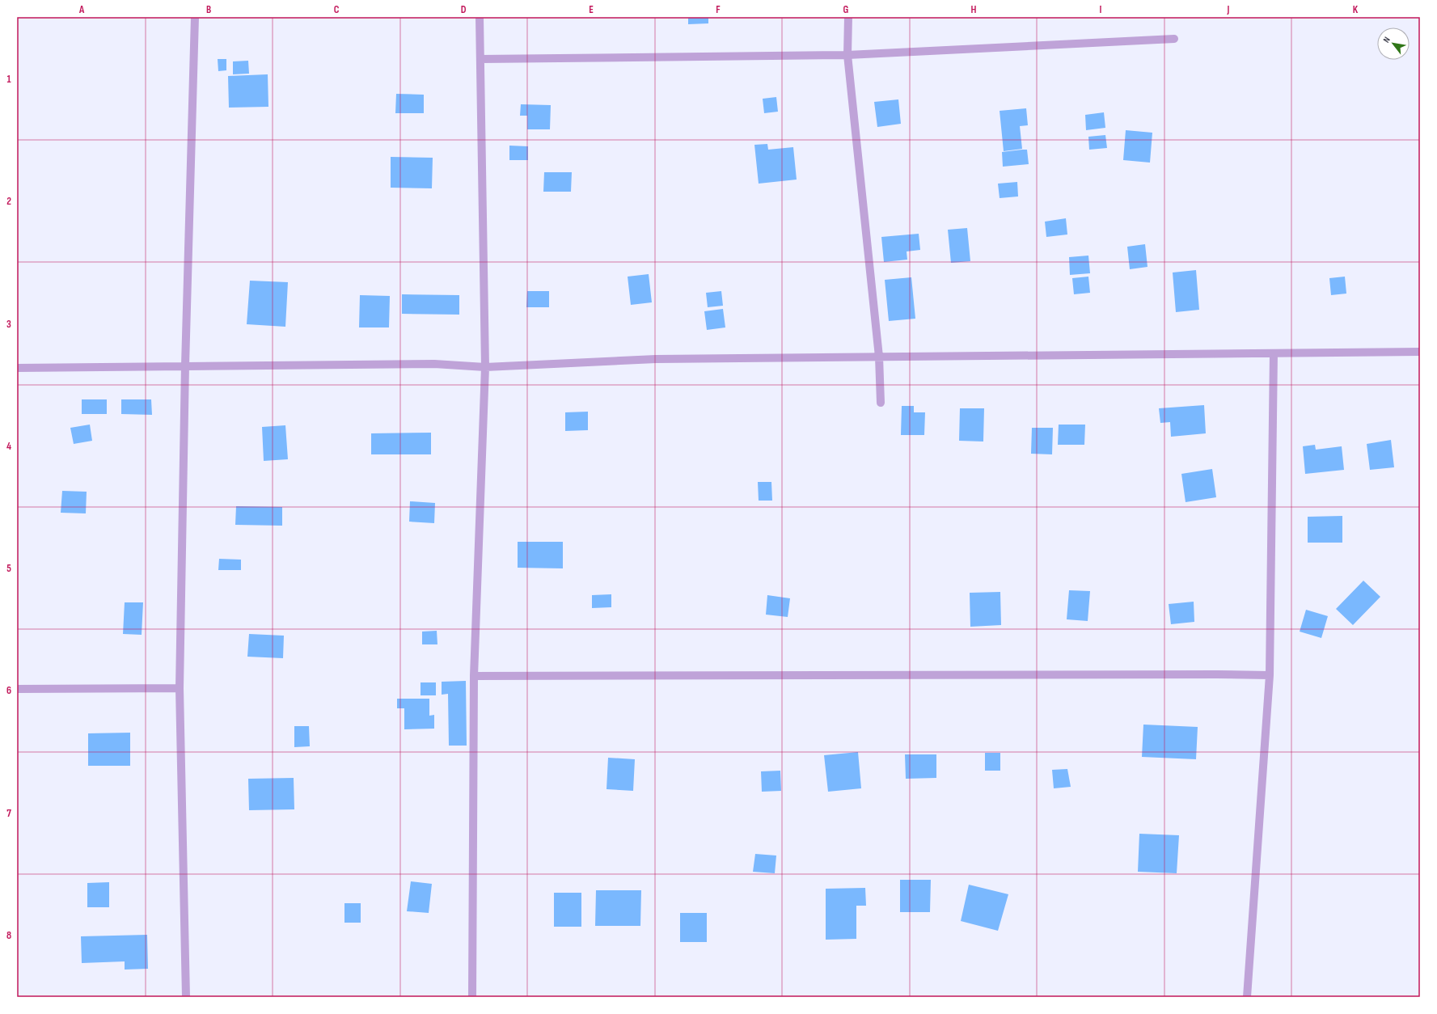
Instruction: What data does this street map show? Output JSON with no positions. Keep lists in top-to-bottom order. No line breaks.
{"north":"top left","grid":{"columns":["A","B","C","D","E","F","G","H","I","J","K"],"rows":["1","2","3","4","5","6","7","8"]}}
